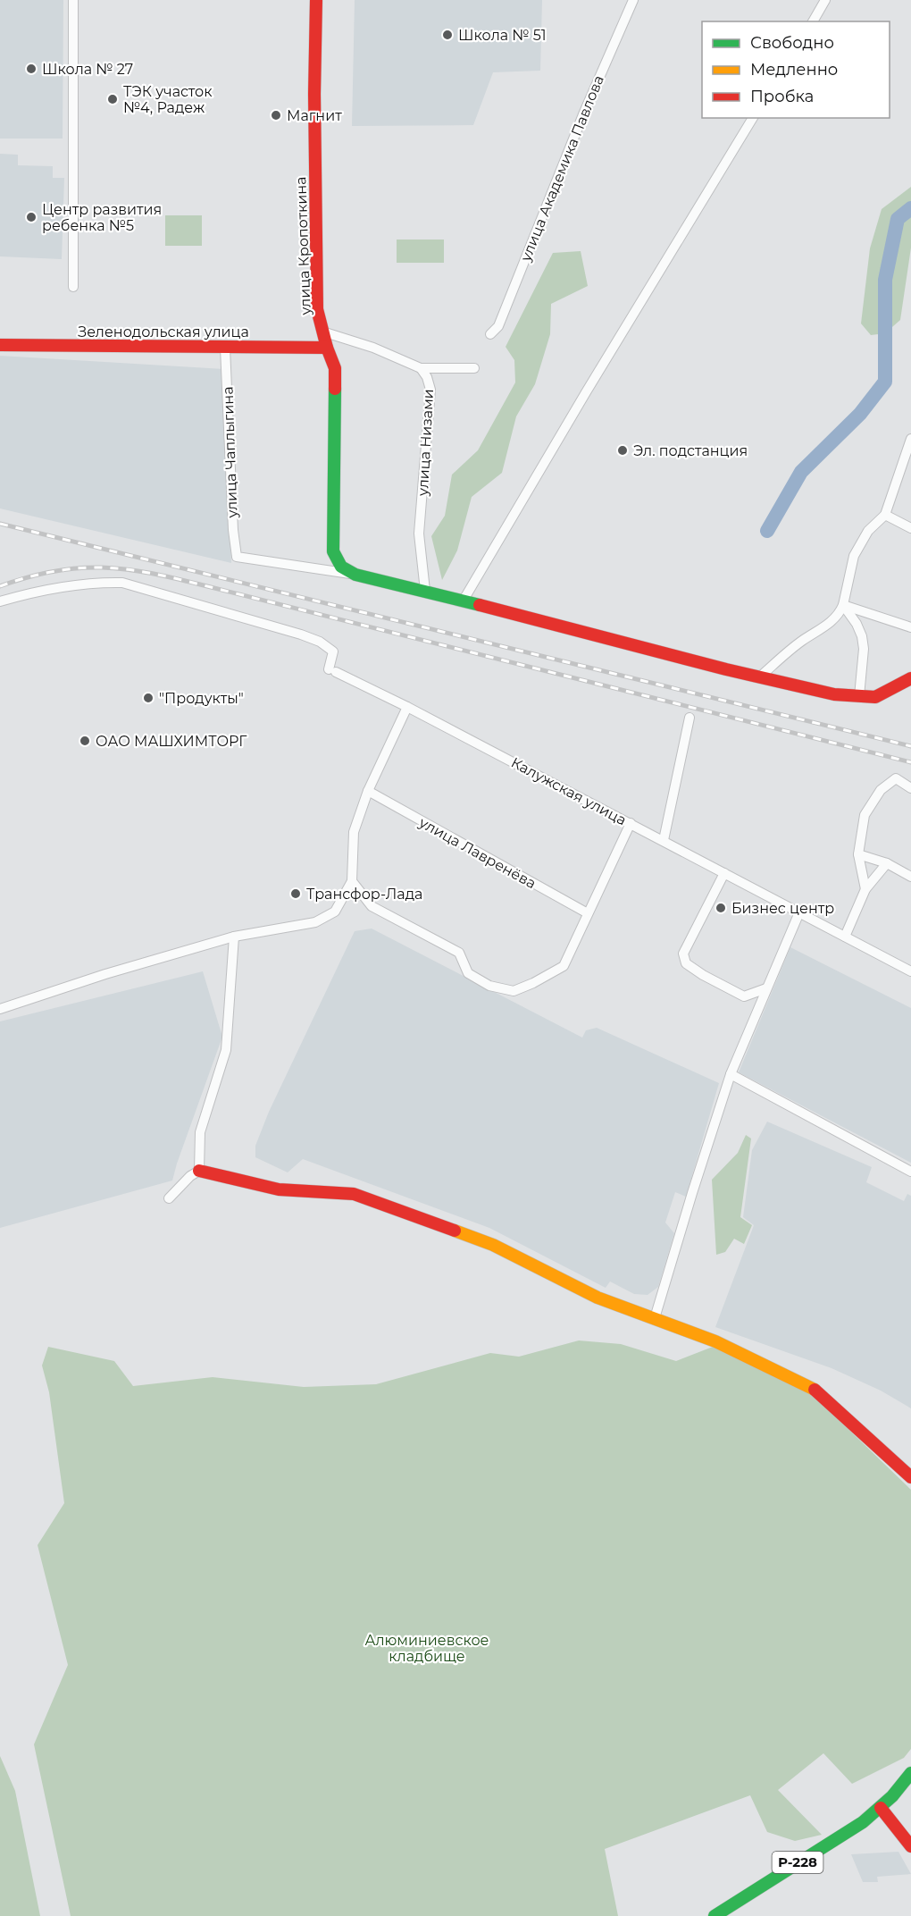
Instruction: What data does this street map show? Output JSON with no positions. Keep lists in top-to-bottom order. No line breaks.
{"streets":{"main road":["улица Кропоткина","Зеленодольская улица","Р-228"],"street":["улица Академика Павлова","улица Низами","улица Чаплыгина","Калужская улица","улица Лавренёва"]},"crossings":[["улица Кропоткина","Зеленодольская улица"],["улица Кропоткина","улица Низами"],["улица Кропоткина","улица Чаплыгина"],["Зеленодольская улица","улица Чаплыгина"]],"parks":["Алюминиевское кладбище"],"places":["Школа № 51","Школа № 27","ТЭК участок №4, Радеж","Магнит","Центр развития ребенка №5","Эл. подстанция","\"Продукты\"","ОАО МАШХИМТОРГ","Трансфор-Лада","Бизнес центр"],"legend":["Свободно","Медленно","Пробка"]}
